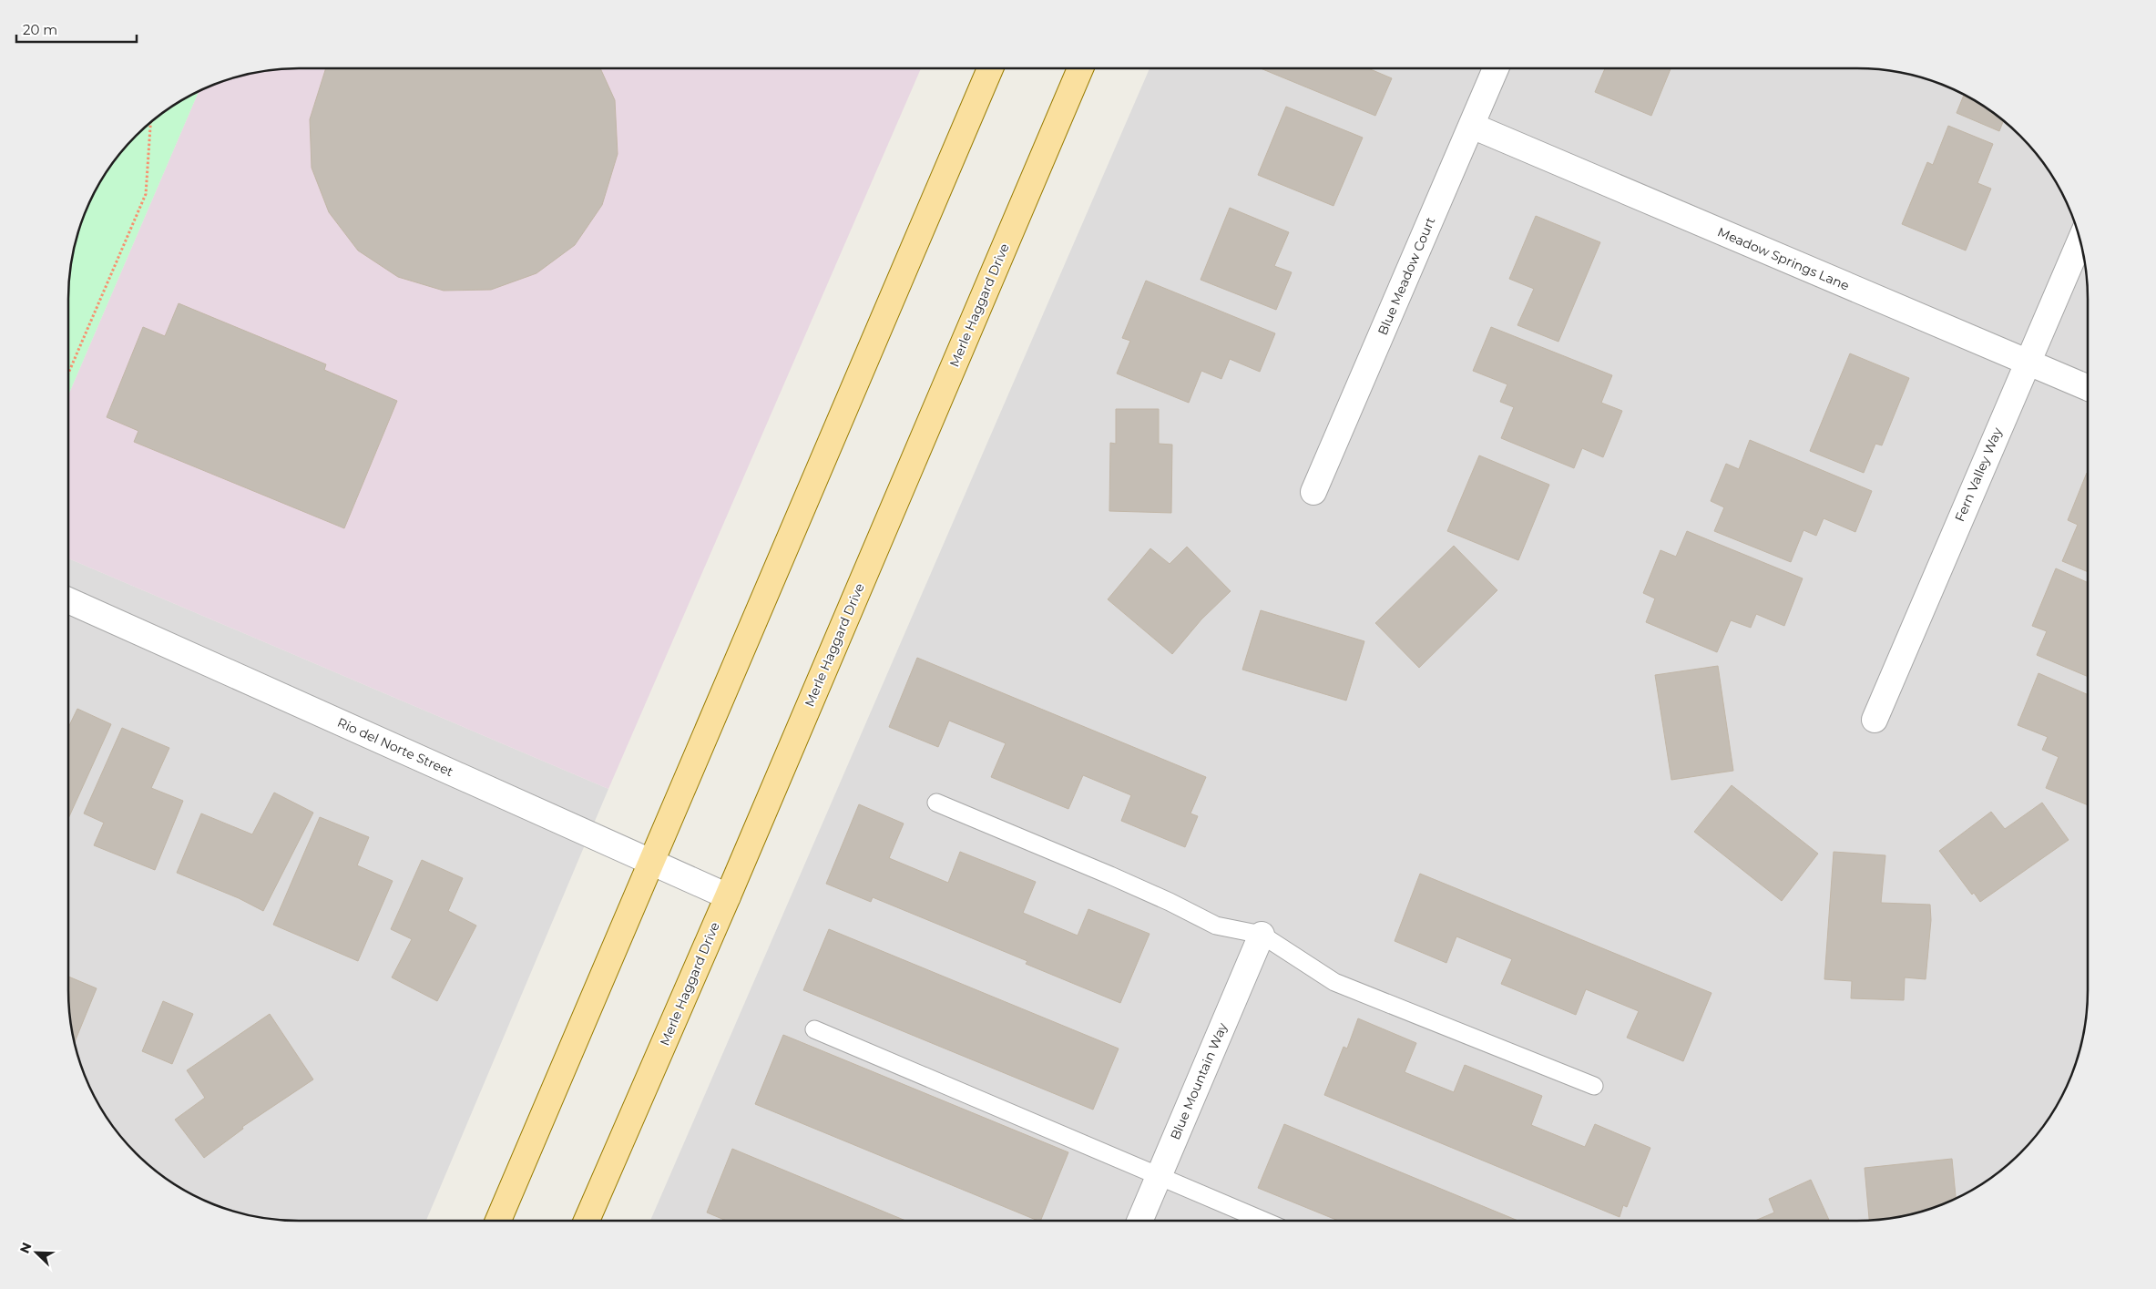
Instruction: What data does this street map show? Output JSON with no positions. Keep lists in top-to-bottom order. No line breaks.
{"streets":{"main road":["Merle Haggard Drive"],"street":["Meadow Springs Lane","Blue Meadow Court","Fern Valley Way","Rio del Norte Street","Blue Mountain Way"]},"crossings":[["Meadow Springs Lane","Blue Meadow Court"],["Meadow Springs Lane","Fern Valley Way"],["Merle Haggard Drive","Rio del Norte Street"]],"scale_bar":"20 m","north":"top left"}
